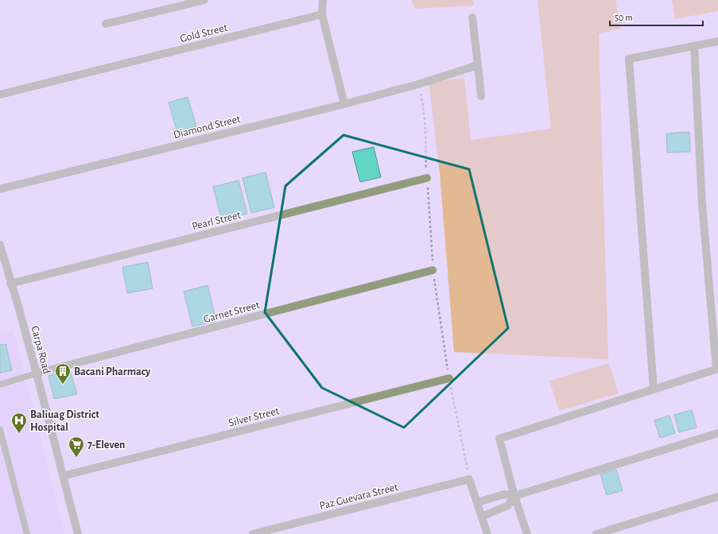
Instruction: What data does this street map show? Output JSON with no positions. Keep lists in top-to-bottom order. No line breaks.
{"streets":{"street":["Gold Street","Diamond Street","Pearl Street","Garnet Street","Carpa Road","Silver Street","Paz Guevara Street"]},"crossings":[["Pearl Street","Carpa Road"],["Garnet Street","Carpa Road"],["Carpa Road","Silver Street"]],"places":{"building":["Bacani Pharmacy"],"hospital":["Baliuag District Hospital"],"supermarket":["7-Eleven"]},"scale_bar":"50 m"}
